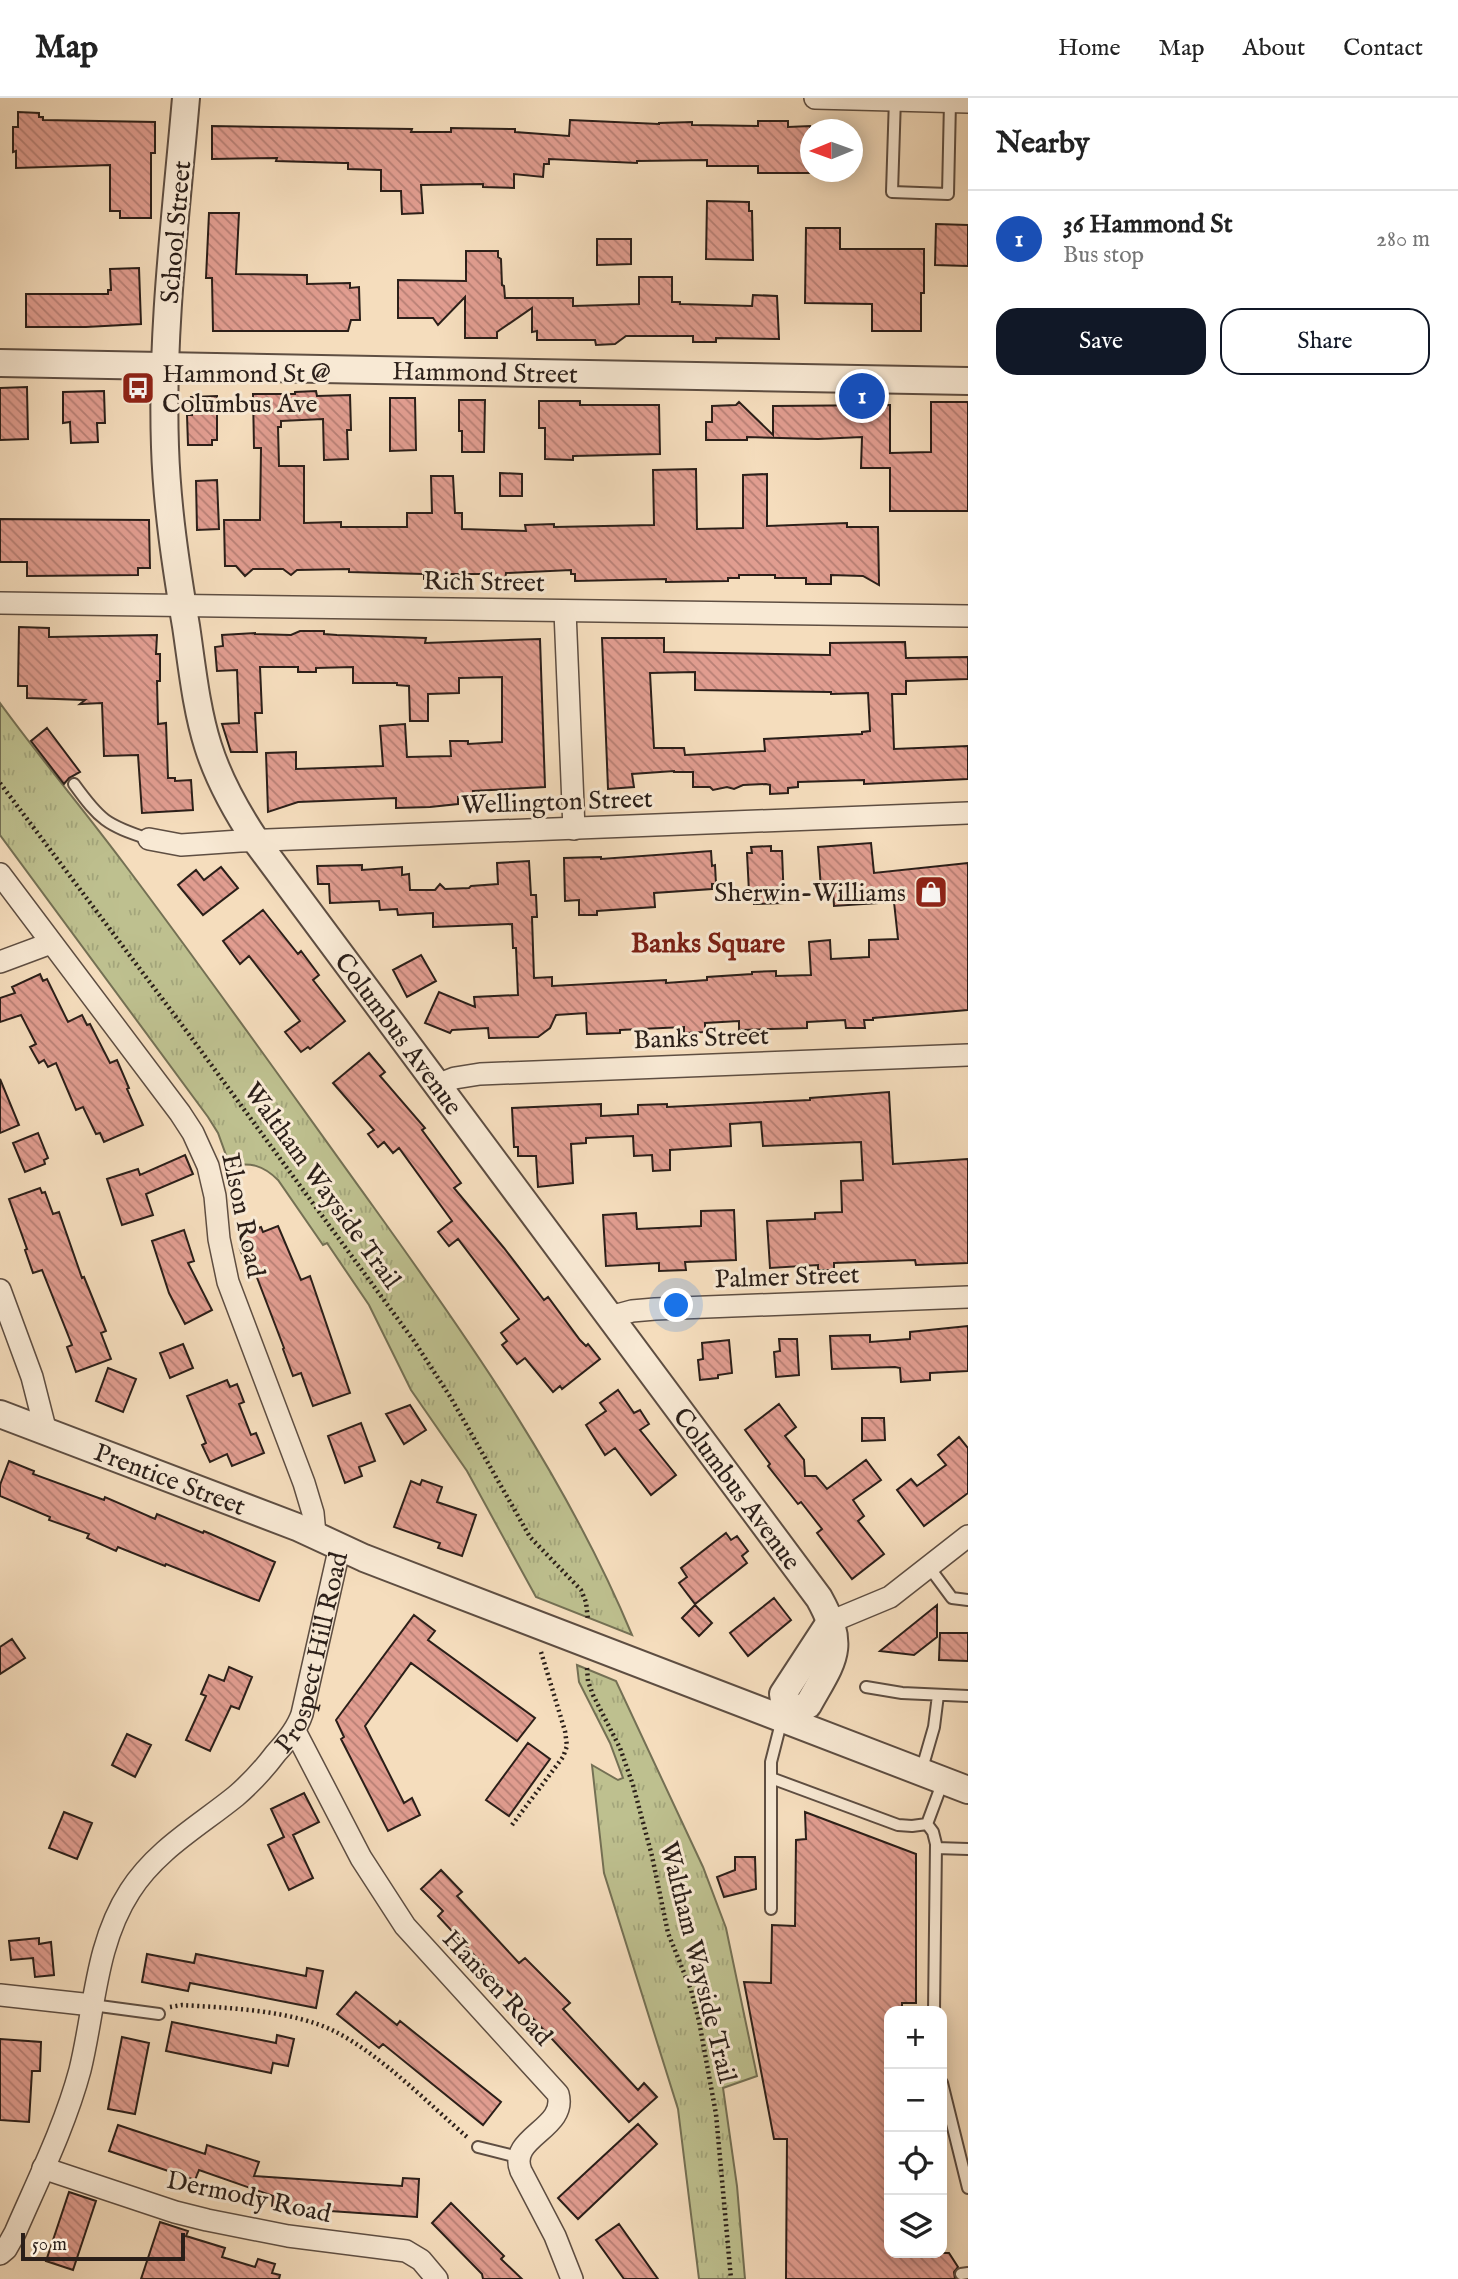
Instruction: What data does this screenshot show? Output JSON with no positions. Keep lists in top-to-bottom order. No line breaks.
{"streets":{"street":["School Street","Hammond Street","Rich Street","Wellington Street","Columbus Avenue","Banks Street","Elson Road","Palmer Street","Prentice Street","Prospect Hill Road","Hansen Road","Dermody Road"],"path":["Waltham Wayside Trail"]},"crossings":[["School Street","Hammond Street"],["School Street","Columbus Avenue"],["Hammond Street","Columbus Avenue"],["Rich Street","Columbus Avenue"],["Wellington Street","Columbus Avenue"],["Columbus Avenue","Banks Street"],["Columbus Avenue","Palmer Street"],["Elson Road","Prentice Street"],["Prentice Street","Prospect Hill Road"],["Prospect Hill Road","Hansen Road"],["Prospect Hill Road","Dermody Road"]],"districts":["Banks Square"],"places":{"bus stop":["Hammond St @ Columbus Ave"],"shop":["Sherwin-Williams"]},"scale_bar":"50 m","north":"left","page":{"header":"Map","nav":["Home","Map","About","Contact"],"heading":"Nearby","list":[{"mark":"1","name":"36 Hammond St","note":"Bus stop","value":"280 m"}],"buttons":["Save","Share"],"pins":"1","map_buttons":["+","−"],"scale":"50 m"}}
